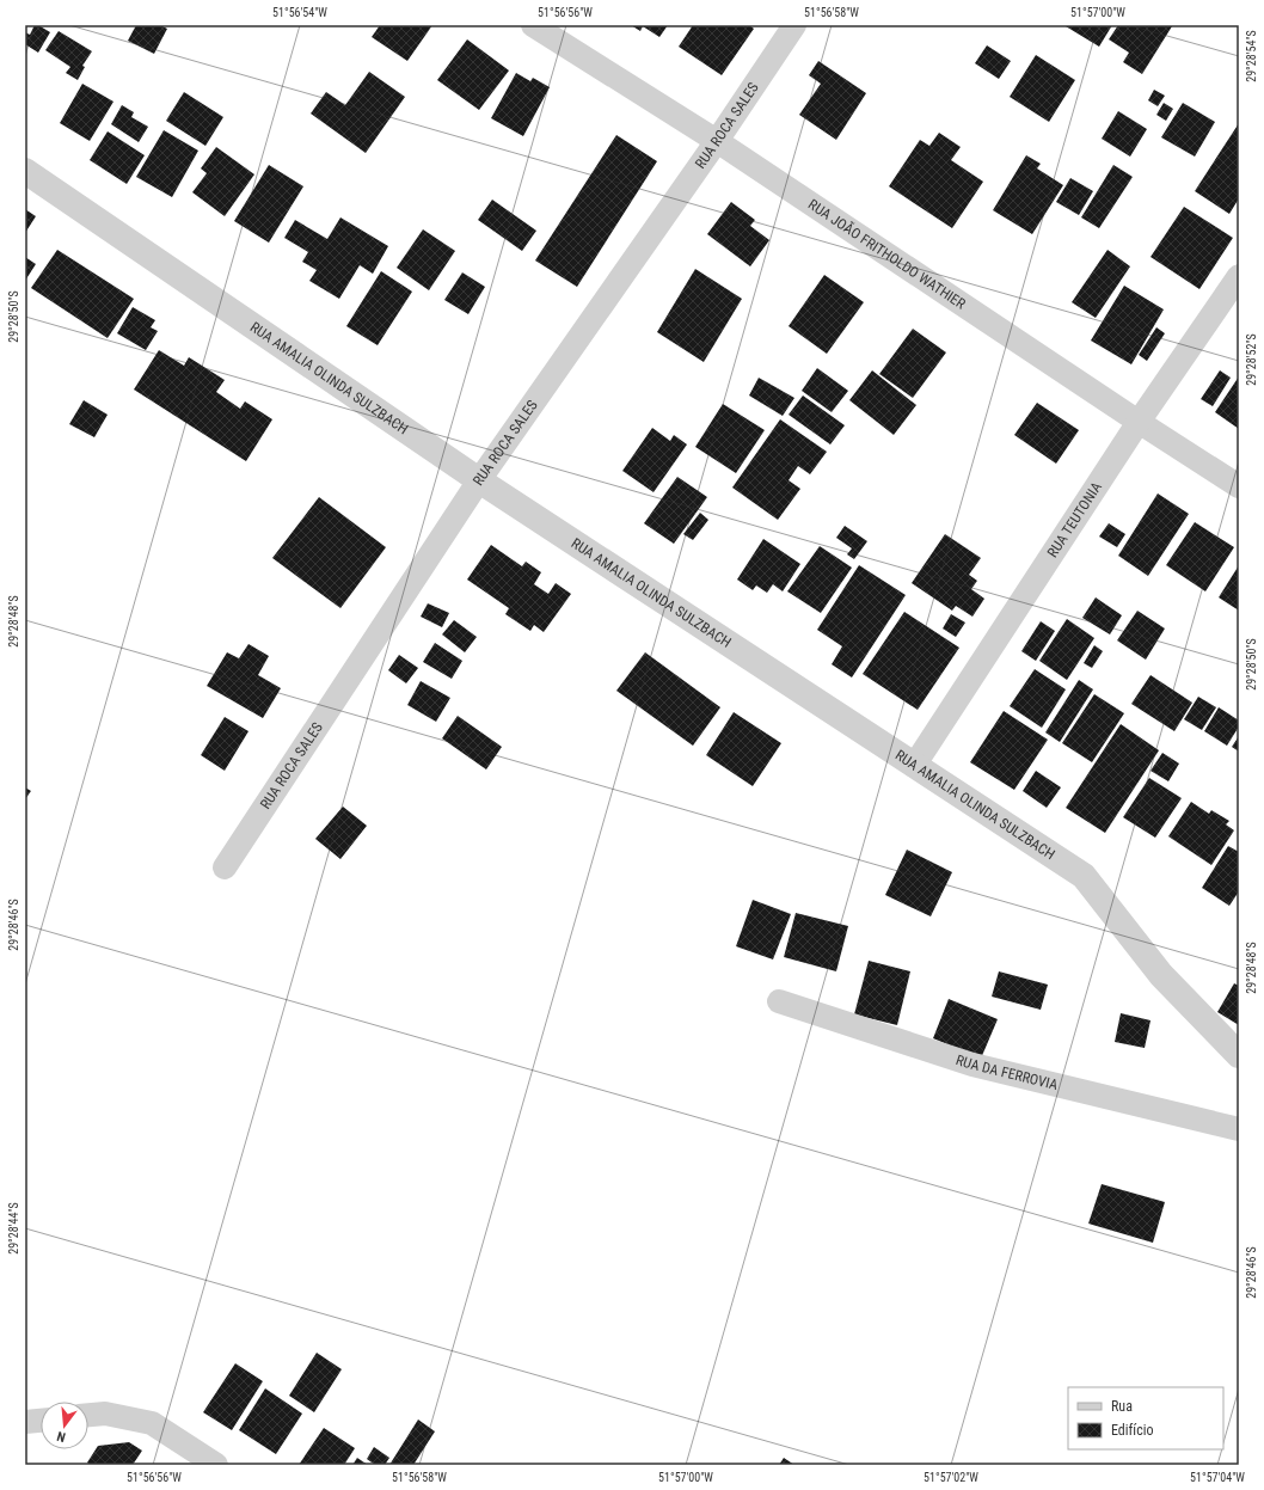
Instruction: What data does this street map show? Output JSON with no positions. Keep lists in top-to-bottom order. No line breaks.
{"streets":{"street":["RUA ROCA SALES","RUA JOÃO FRITHOLDO WATHIER","RUA AMALIA OLINDA SULZBACH","RUA TEUTONIA","RUA DA FERROVIA"]},"crossings":[["RUA ROCA SALES","RUA JOÃO FRITHOLDO WATHIER"],["RUA ROCA SALES","RUA AMALIA OLINDA SULZBACH"],["RUA JOÃO FRITHOLDO WATHIER","RUA TEUTONIA"],["RUA AMALIA OLINDA SULZBACH","RUA TEUTONIA"]],"legend":["Rua","Edifício"],"north":"bottom","coordinates":["51°56'54\"W","51°56'56\"W","51°56'58\"W","51°57'00\"W","29°28'54\"S","29°28'50\"S","29°28'52\"S","29°28'48\"S","29°28'46\"S","29°28'44\"S","51°57'02\"W","51°57'04\"W"]}
